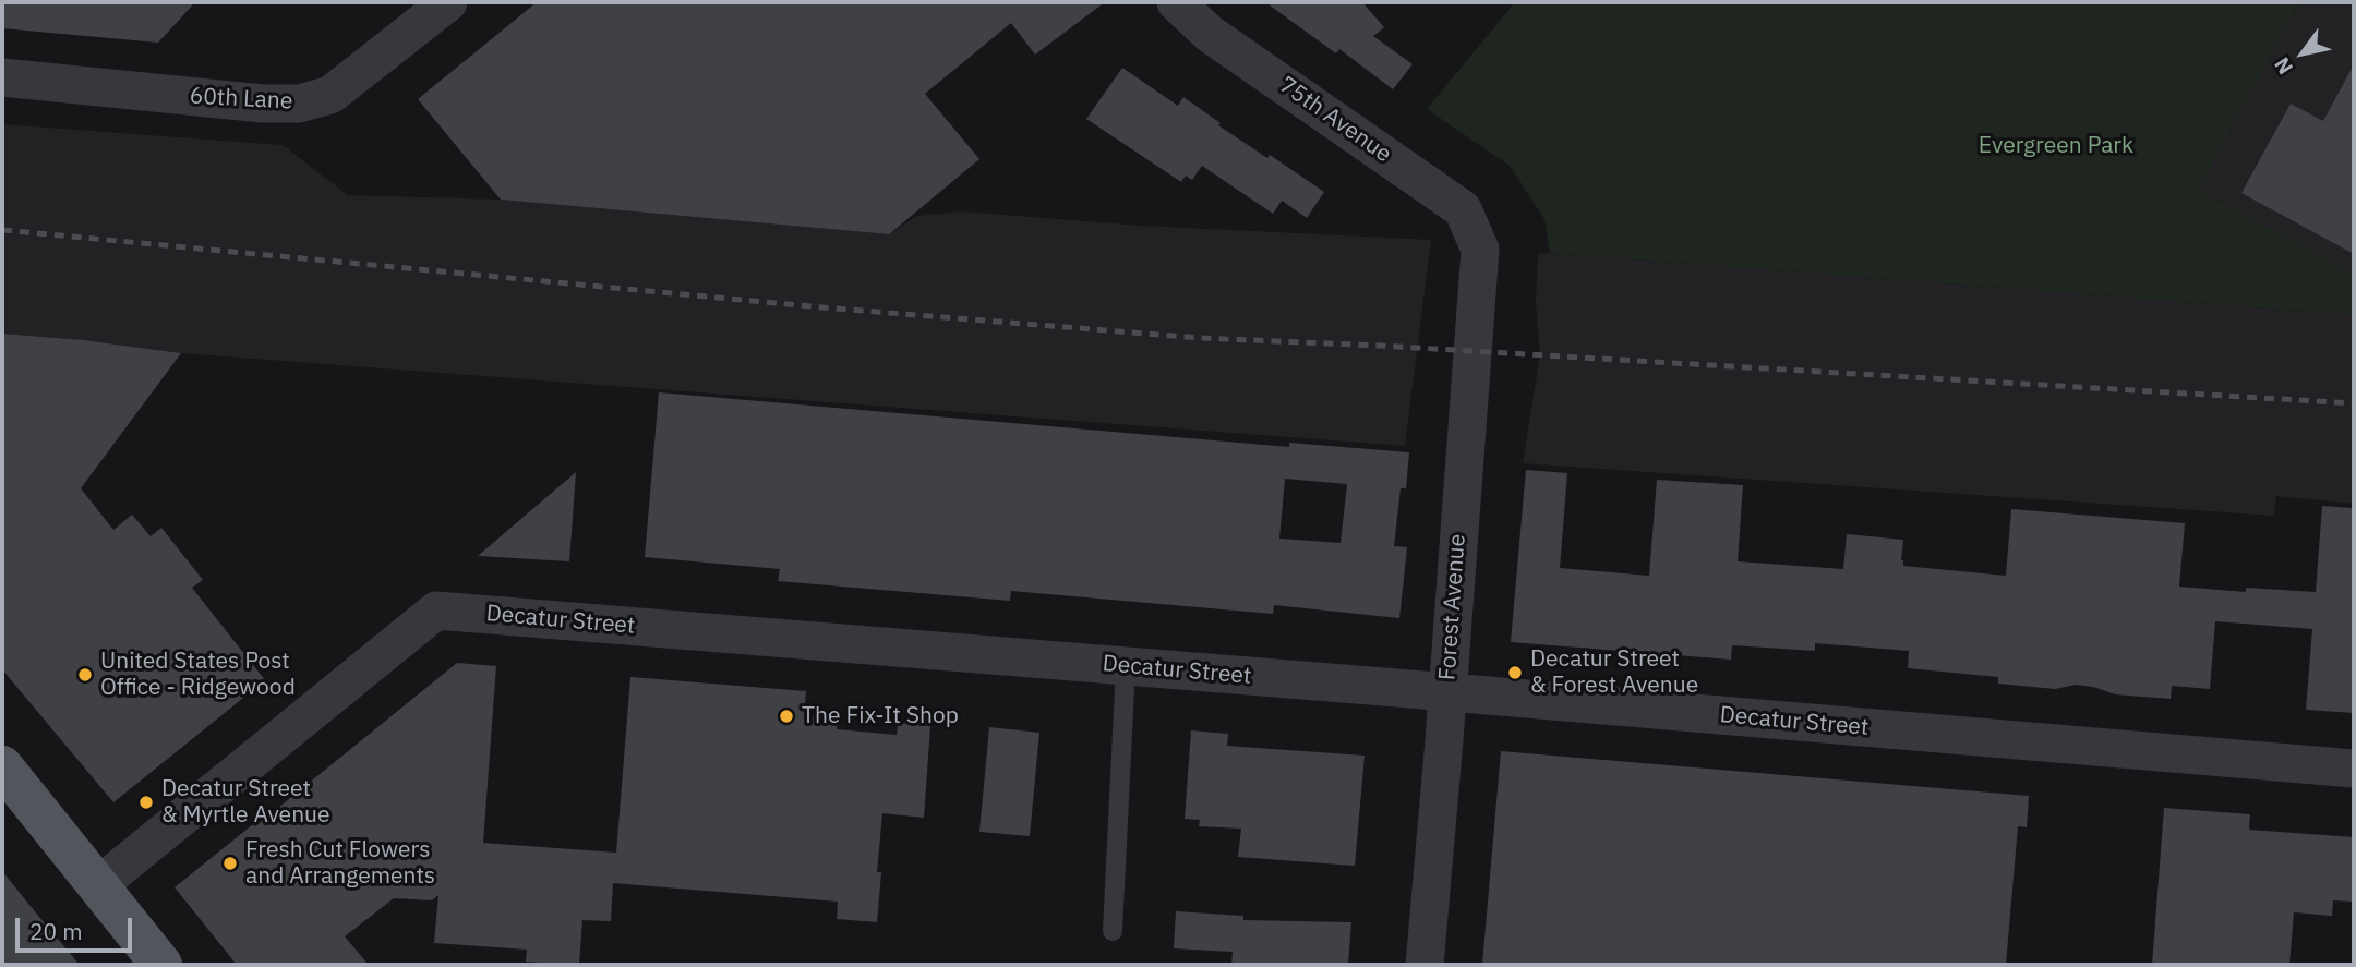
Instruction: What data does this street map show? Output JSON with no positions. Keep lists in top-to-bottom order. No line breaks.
{"streets":{"street":["60th Lane","75th Avenue","Forest Avenue","Decatur Street"]},"crossings":[["75th Avenue","Forest Avenue"],["Forest Avenue","Decatur Street"]],"parks":["Evergreen Park"],"places":["Decatur Street & Forest Avenue","United States Post Office - Ridgewood","The Fix-It Shop","Decatur Street & Myrtle Avenue","Fresh Cut Flowers and Arrangements"],"scale_bar":"20 m","north":"bottom left"}
